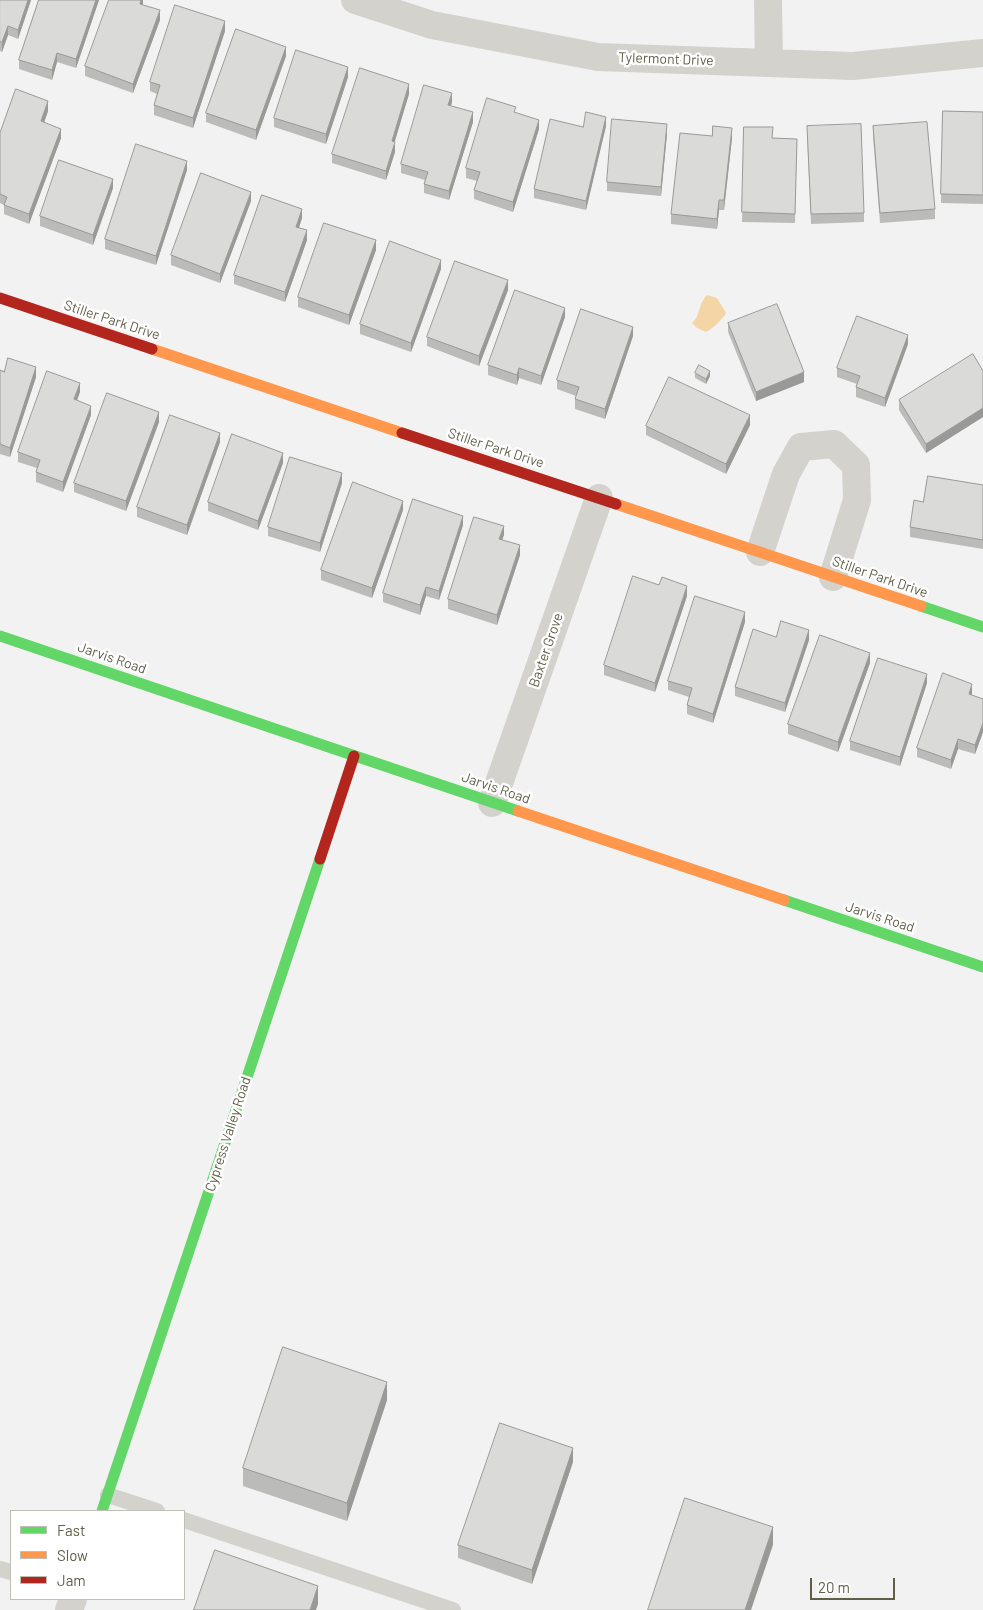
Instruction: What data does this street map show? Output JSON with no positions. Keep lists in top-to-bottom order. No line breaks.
{"streets":{"street":["Tylermont Drive","Stiller Park Drive","Baxter Grove","Jarvis Road","Cypress Valley Road"]},"crossings":[["Stiller Park Drive","Baxter Grove"],["Baxter Grove","Jarvis Road"],["Jarvis Road","Cypress Valley Road"]],"legend":["Fast","Slow","Jam"],"scale_bar":"20 m"}
